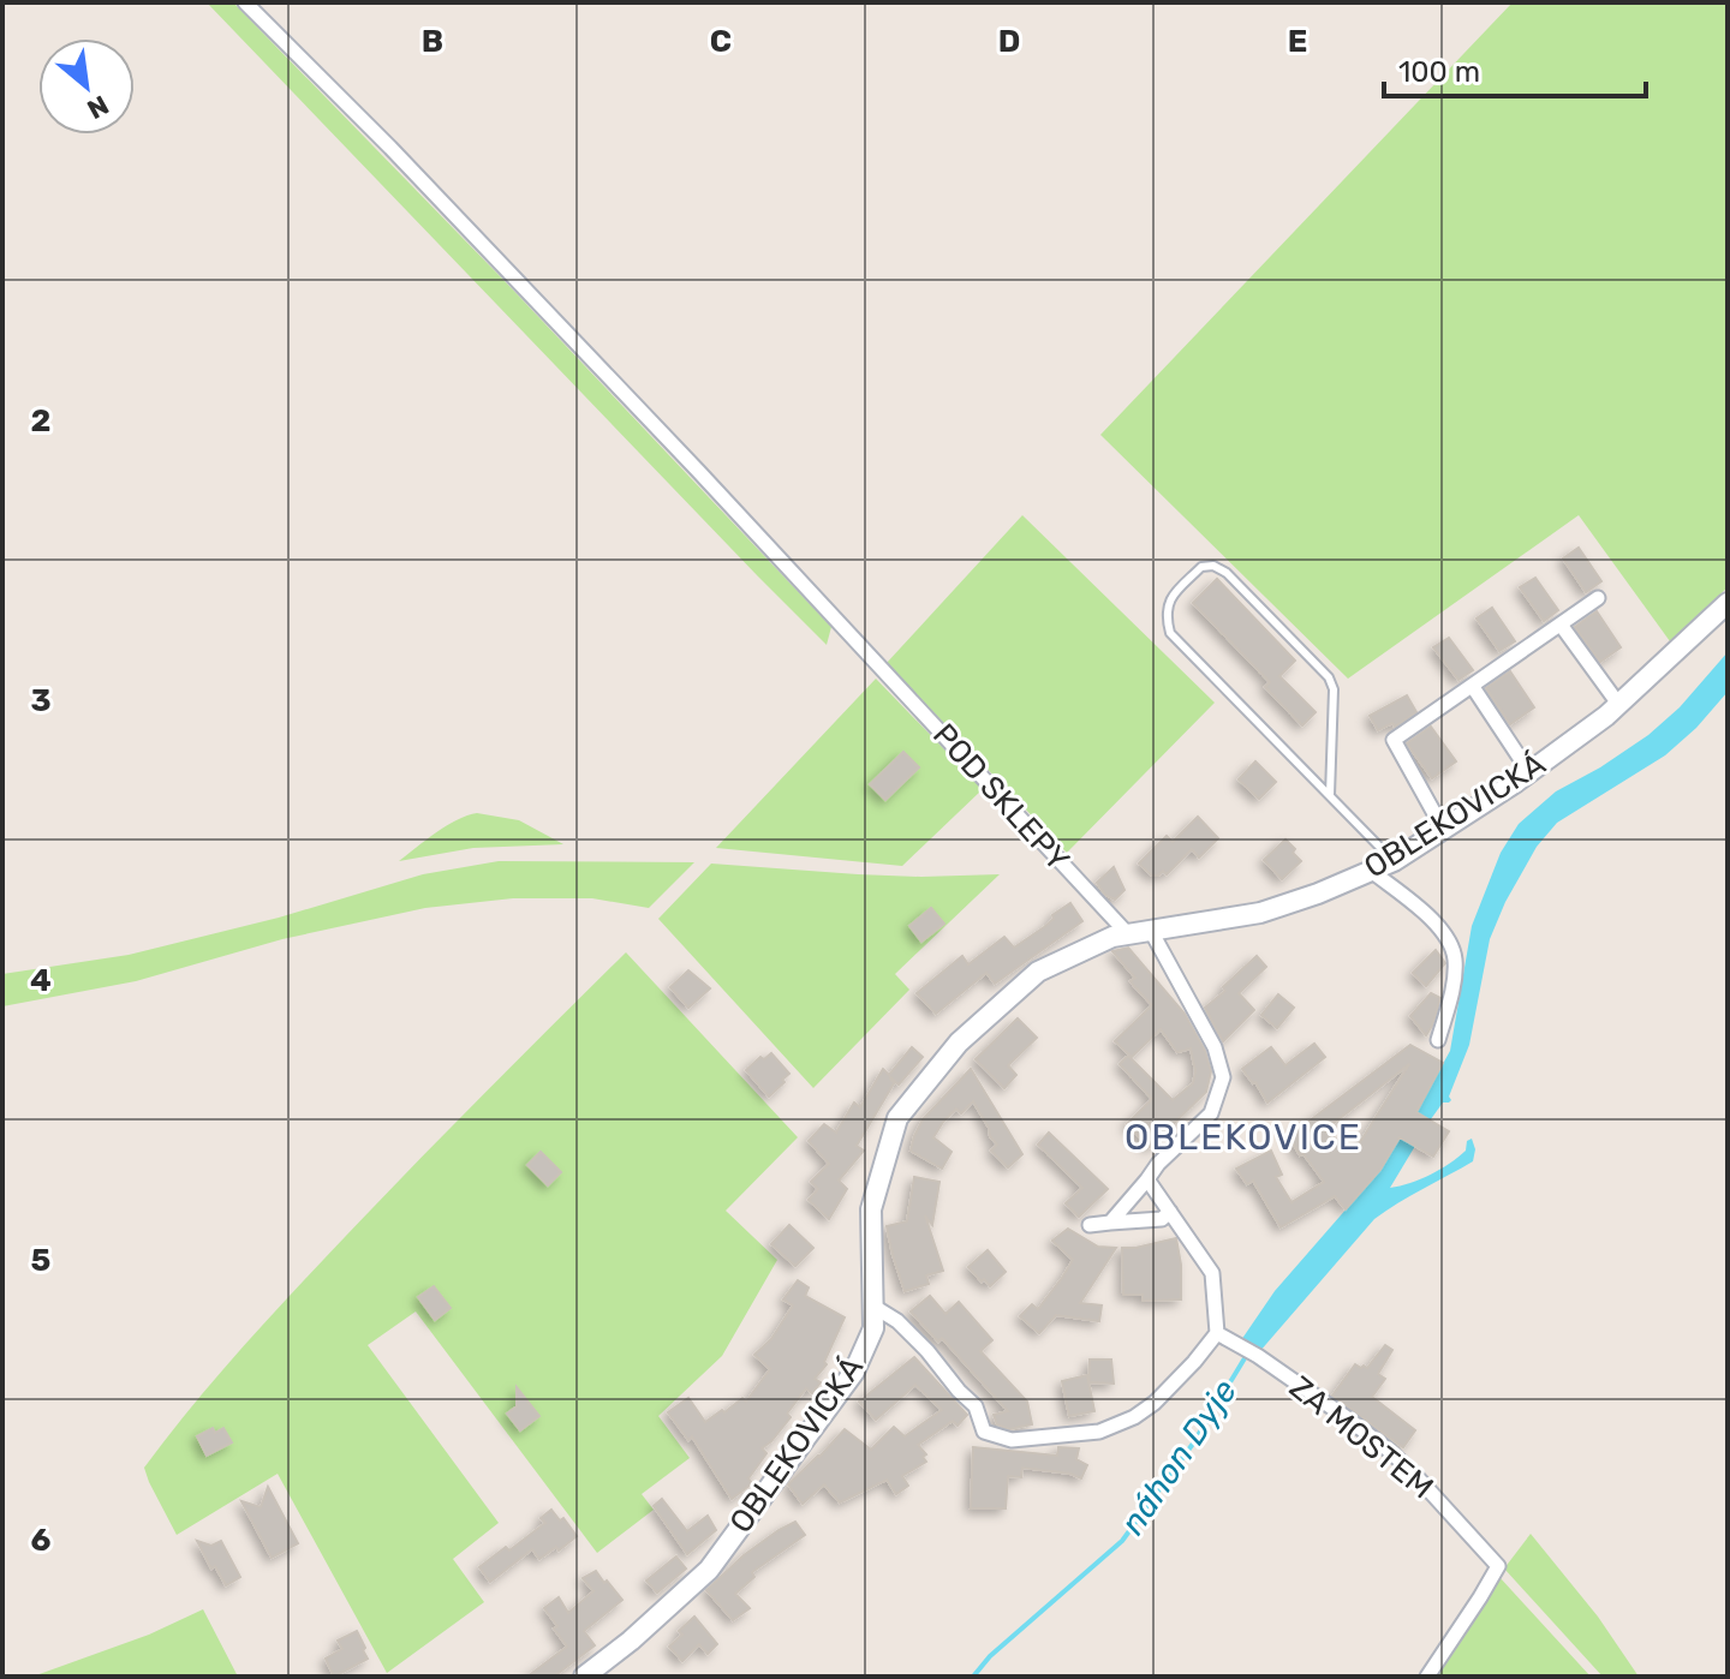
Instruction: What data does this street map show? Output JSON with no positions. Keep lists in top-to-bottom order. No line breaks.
{"streets":{"street":["POD SKLEPY","OBLEKOVICKÁ","ZA MOSTEM"]},"crossings":[["POD SKLEPY","OBLEKOVICKÁ"]],"districts":["OBLEKOVICE"],"water":["náhon Dyje"],"scale_bar":"100 m","north":"bottom right","grid":{"columns":["B","C","D","E"],"rows":["2","3","4","5","6"]}}
